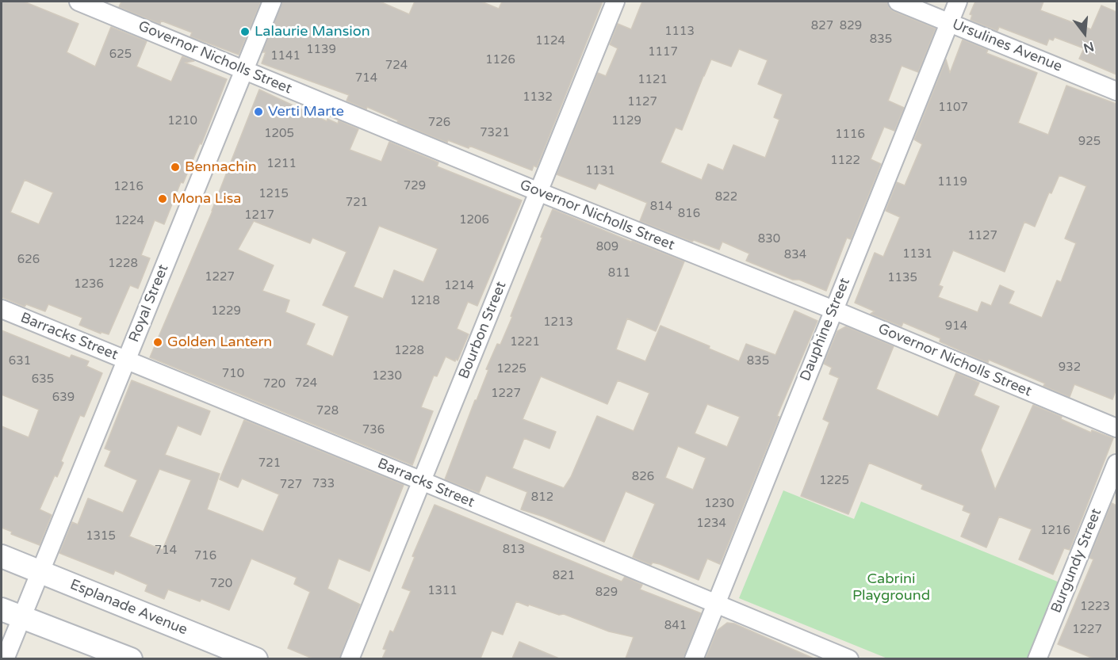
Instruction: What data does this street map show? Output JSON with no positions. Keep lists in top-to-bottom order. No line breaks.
{"streets":{"street":["Ursulines Avenue","Governor Nicholls Street","Royal Street","Dauphine Street","Bourbon Street","Barracks Street","Burgundy Street","Esplanade Avenue"]},"crossings":[["Ursulines Avenue","Dauphine Street"],["Governor Nicholls Street","Royal Street"],["Governor Nicholls Street","Dauphine Street"],["Governor Nicholls Street","Bourbon Street"],["Royal Street","Barracks Street"],["Royal Street","Esplanade Avenue"],["Dauphine Street","Barracks Street"],["Bourbon Street","Barracks Street"]],"parks":["Cabrini Playground"],"places":["Lalaurie Mansion","Verti Marte","Bennachin","Mona Lisa","Golden Lantern"],"house_numbers":["827","829","1113","835","1124","1139","1117","625","1141","1126","724","714","1121","1132","1127","1107","1210","1129","726","7321","1205","1116","925","1122","1211","1131","1119","729","1216","1215","822","721","814","816","1217","1206","1224","1127","830","809","1131","834","626","1228","811","1227","1135","1236","1214","1218","1229","1213","914","1221","1228","631","835","932","1225","710","1230","635","724","720","1227","639","728","736","721","826","1225","733","727","812","1230","1234","1216","1315","813","714","716","821","720","1311","829","1223","841","1227"],"north":"bottom"}
